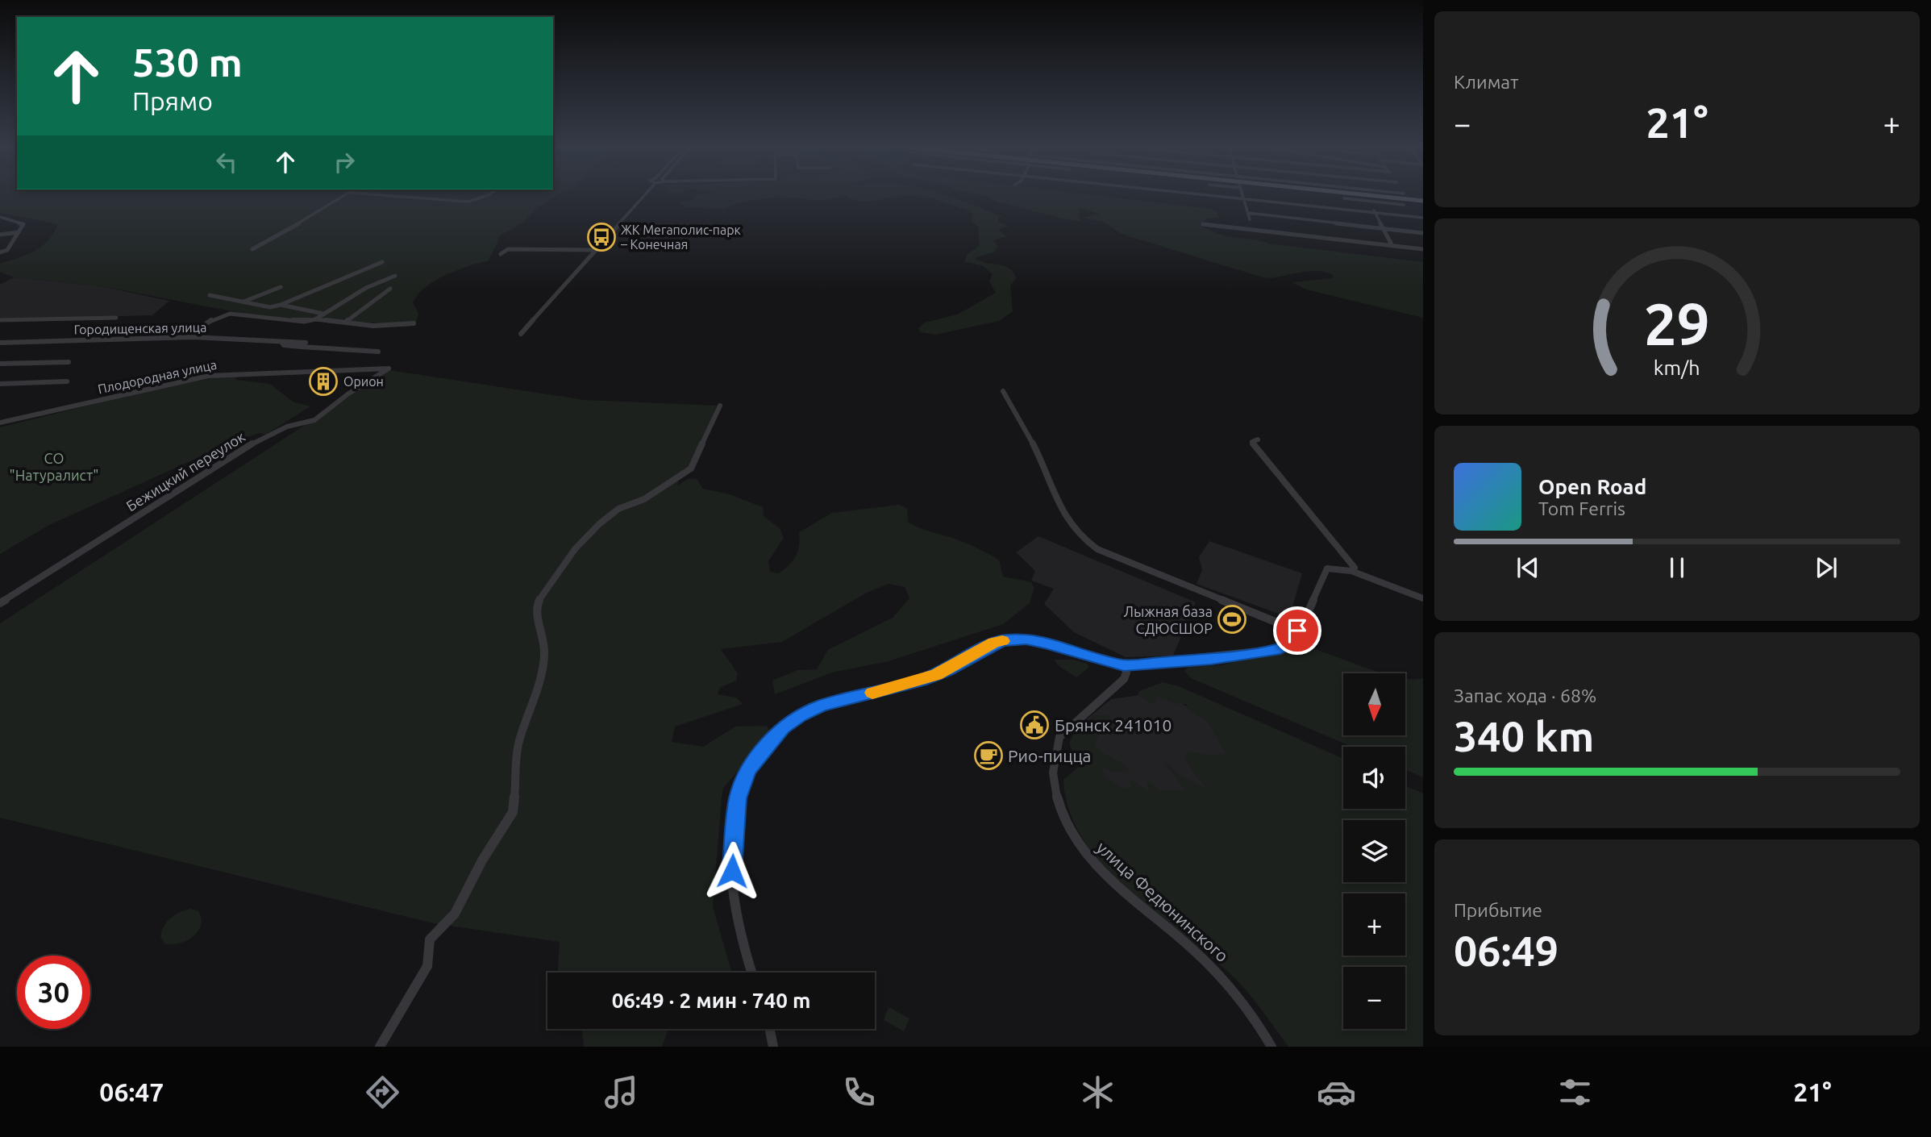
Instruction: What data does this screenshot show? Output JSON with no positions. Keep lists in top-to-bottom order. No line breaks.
{"streets":{"street":["Городищенская улица","Плодородная улица","Бежицкий переулок","улица Федюнинского"]},"crossings":[["Плодородная улица","Бежицкий переулок"]],"parks":["СО \"Натуралист\""],"places":{"bus stop":["ЖК Мегаполис-парк – Конечная"],"building":["Орион"],"sports":["Лыжная база СДЮСШОР"],"public building":["Брянск 241010"],"cafe":["Рио-пицца"]},"north":"bottom","page":{"tile":["Климат",["Запас хода · 68%","340 km"],["Прибытие","06:49"]],"turn":["530 m","Прямо"],"heat":["−","21°","+"],"song":["Open Road","Tom Ferris"],"map_buttons":["+","−"],"limit":"30","trip":"06:49 · 2 мин · 740 m","tabs":["06:47","21°"],"gauge":["29","km/h"]}}
